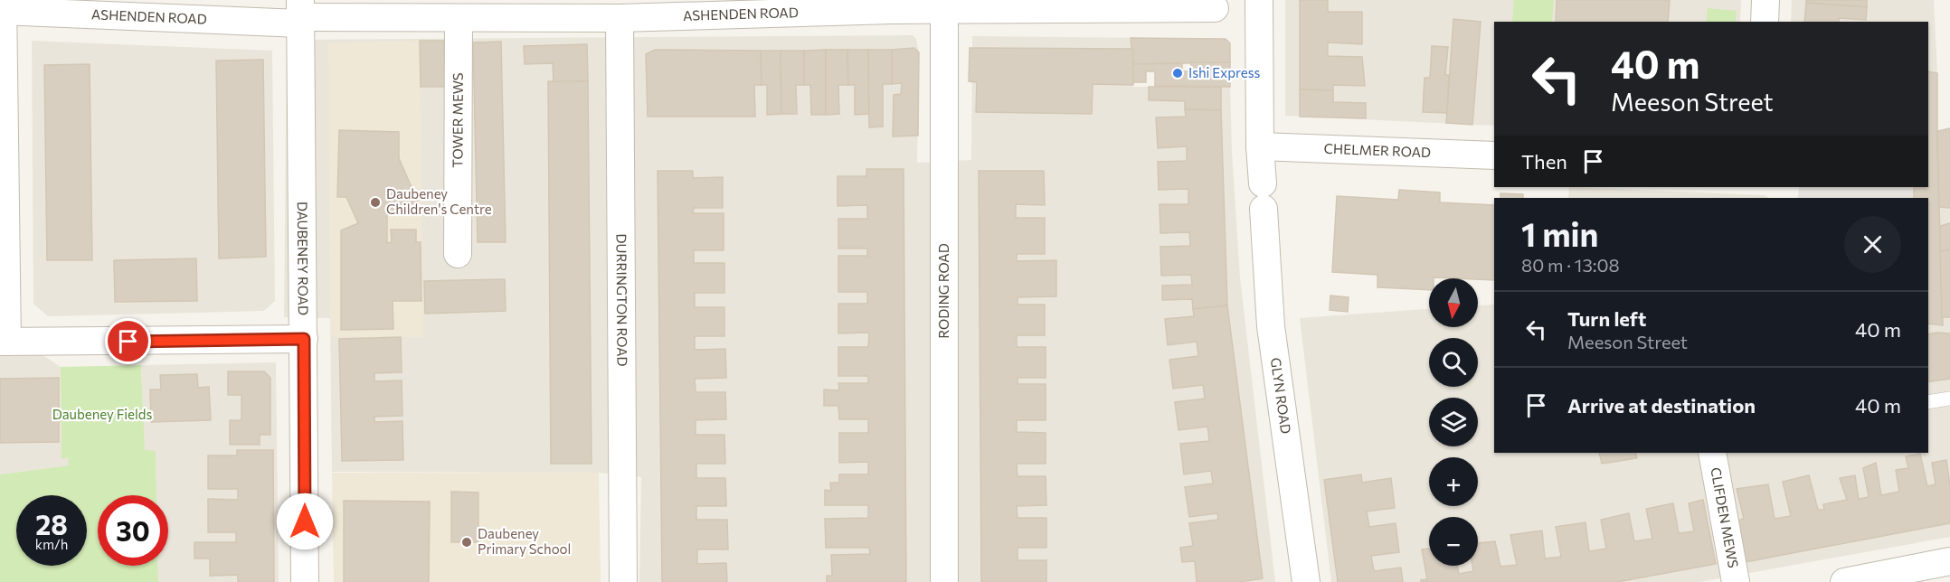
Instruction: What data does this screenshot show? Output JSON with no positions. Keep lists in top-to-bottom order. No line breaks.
{"streets":{"street":["ASHENDEN ROAD","TOWER MEWS","CHELMER ROAD","DAUBENEY ROAD","RODING ROAD","DURRINGTON ROAD","GLYN ROAD","CLIFDEN MEWS"]},"crossings":[["ASHENDEN ROAD","TOWER MEWS"],["ASHENDEN ROAD","DAUBENEY ROAD"],["ASHENDEN ROAD","RODING ROAD"],["ASHENDEN ROAD","DURRINGTON ROAD"],["CHELMER ROAD","GLYN ROAD"]],"parks":["Daubeney Fields"],"places":["Ishi Express","Daubeney Children's Centre","Daubeney Primary School"],"north":"bottom","page":{"turn":["40 m","Meeson Street"],"then":"Then","heading":["1 min","80 m · 13:08"],"map_buttons":["+","−"],"list":[{"name":"Turn left","note":"Meeson Street","value":"40 m"},{"name":"Arrive at destination","value":"40 m"}],"speed":"28 km/h","limit":"30"}}
